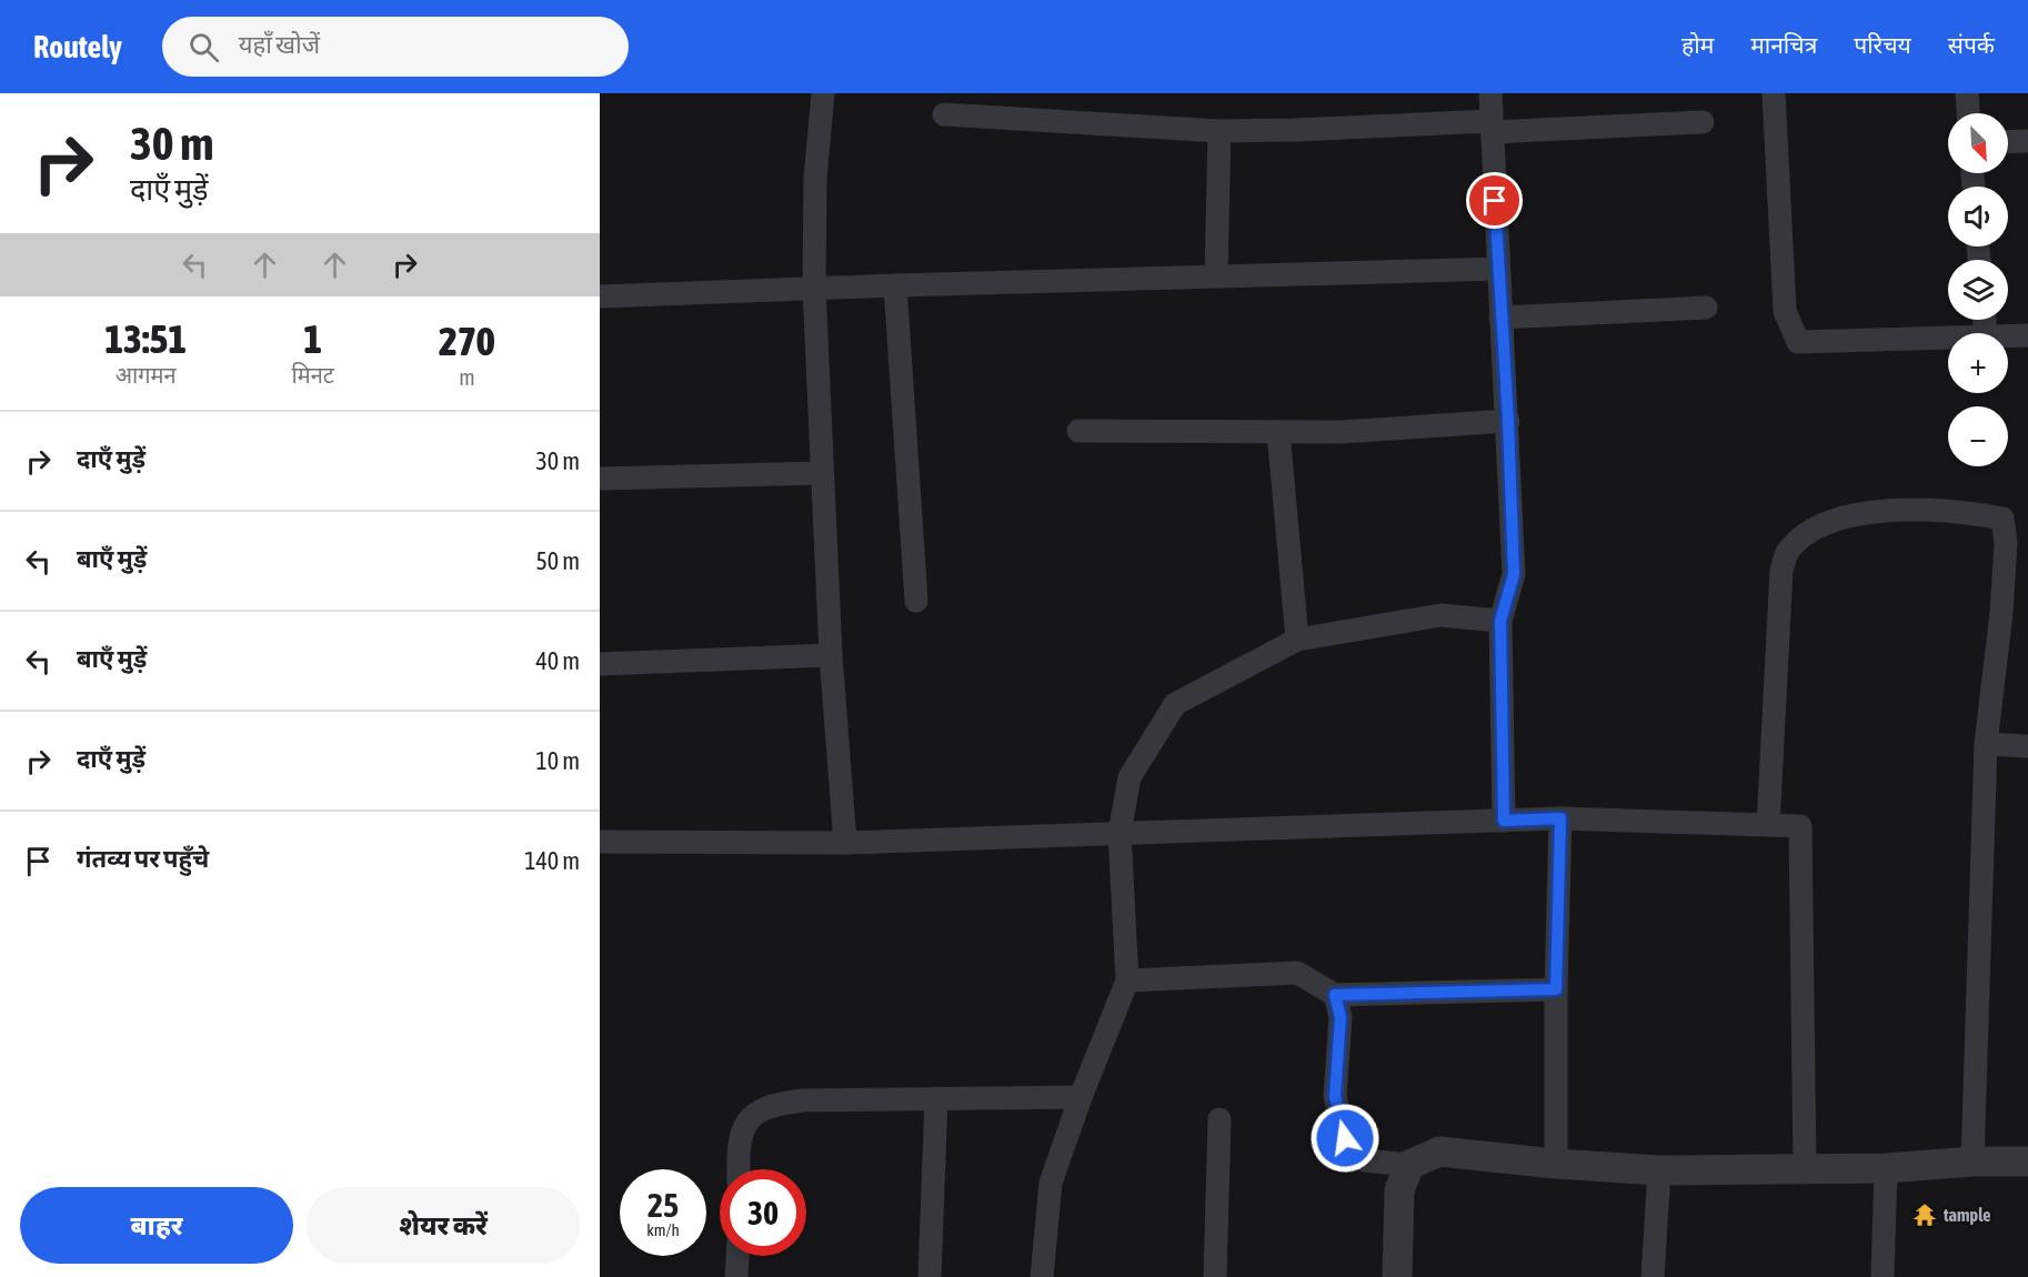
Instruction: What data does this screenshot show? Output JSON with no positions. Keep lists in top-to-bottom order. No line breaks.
{"places":{"temple":["tample"]},"north":"bottom right","page":{"header":"Routely","search":"यहाँ खोजें","nav":["होम","मानचित्र","परिचय","संपर्क"],"turn":["30 m","दाएँ मुड़ें"],"map_buttons":["+","−"],"eta":["13:51","आगमन","1","मिनट","270","m"],"list":[{"name":"दाएँ मुड़ें","value":"30 m"},{"name":"बाएँ मुड़ें","value":"50 m"},{"name":"बाएँ मुड़ें","value":"40 m"},{"name":"दाएँ मुड़ें","value":"10 m"},{"name":"गंतव्य पर पहुँचे","value":"140 m"}],"speed":"25 km/h","limit":"30","buttons":["बाहर","शेयर करें"]}}
